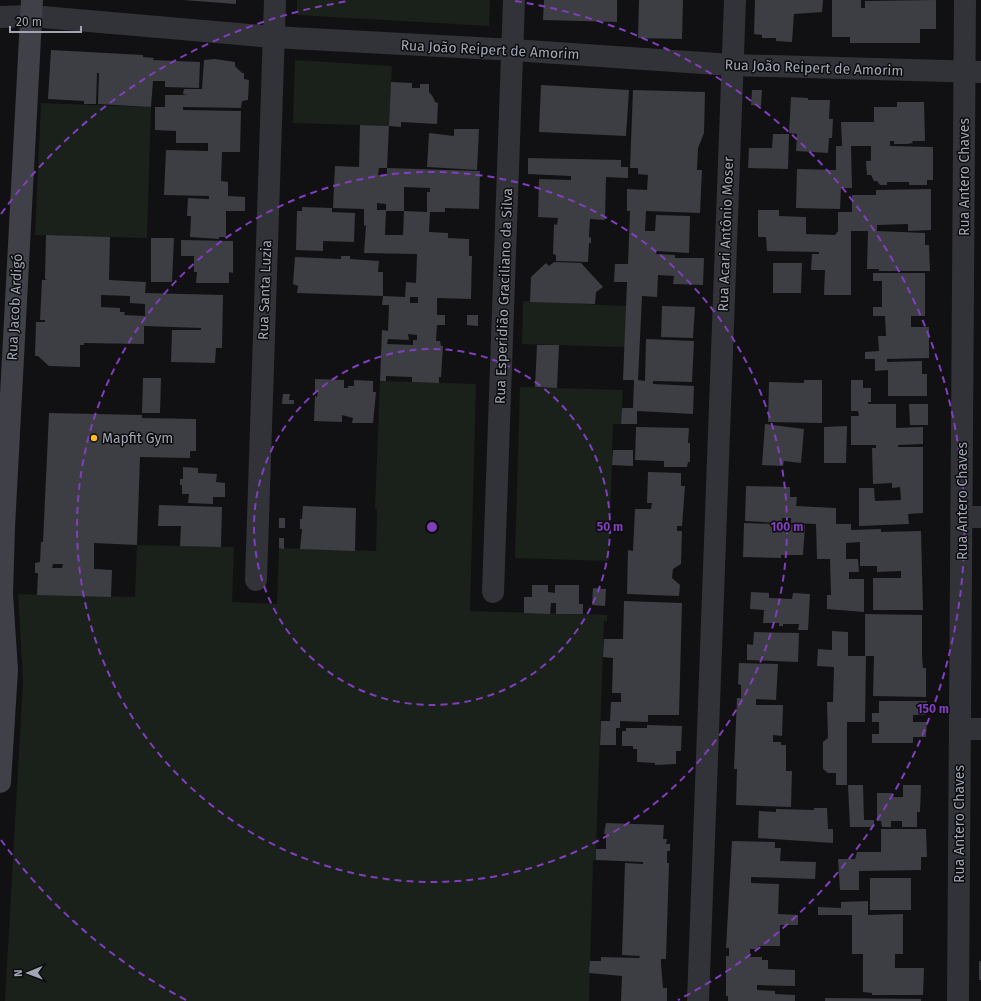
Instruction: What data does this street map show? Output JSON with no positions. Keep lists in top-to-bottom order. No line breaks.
{"streets":{"main road":["Rua Jacob Ardigó"],"street":["Rua João Reipert de Amorim","Rua Antero Chaves","Rua Acari Antônio Moser","Rua Santa Luzia","Rua Esperidião Graciliano da Silva"]},"crossings":[["Rua João Reipert de Amorim","Rua Antero Chaves"],["Rua João Reipert de Amorim","Rua Acari Antônio Moser"],["Rua João Reipert de Amorim","Rua Santa Luzia"],["Rua João Reipert de Amorim","Rua Esperidião Graciliano da Silva"],["Rua João Reipert de Amorim","Rua Jacob Ardigó"]],"places":["Mapfit Gym"],"scale_bar":"20 m","north":"left","rings":["50 m","100 m","150 m"]}
